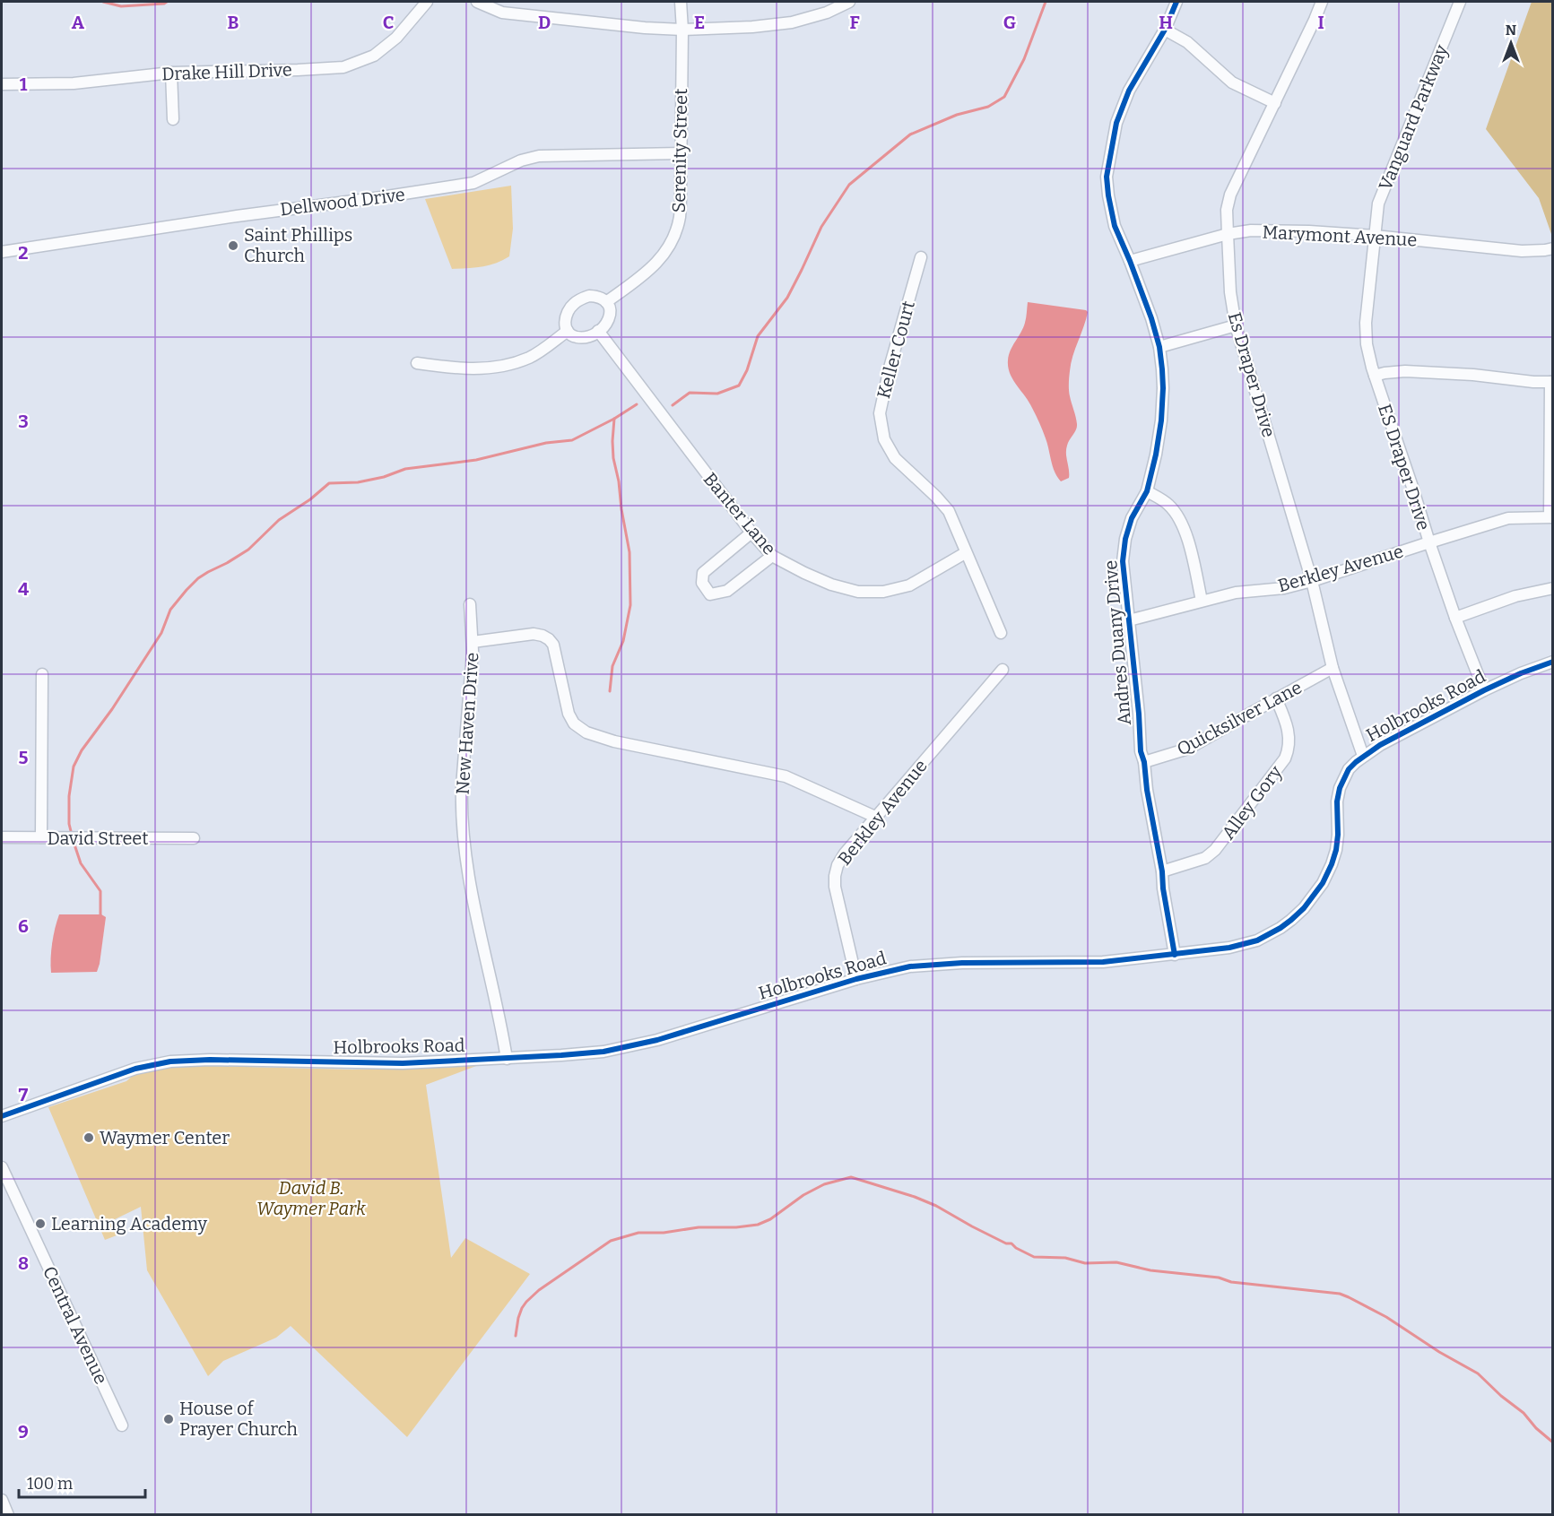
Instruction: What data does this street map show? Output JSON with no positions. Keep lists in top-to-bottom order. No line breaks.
{"streets":{"street":["Drake Hill Drive","Vanguard Parkway","Serenity Street","Dellwood Drive","Marymont Avenue","Keller Court","Es Draper Drive","ES Draper Drive","Banter Lane","Berkley Avenue","Andres Duany Drive","Holbrooks Road","Quicksilver Lane","New Haven Drive","Alley Gory","David Street","Central Avenue"]},"crossings":[["Vanguard Parkway","Marymont Avenue"],["Vanguard Parkway","ES Draper Drive"],["Serenity Street","Dellwood Drive"],["Serenity Street","Banter Lane"],["Marymont Avenue","Es Draper Drive"],["Marymont Avenue","ES Draper Drive"],["Marymont Avenue","Andres Duany Drive"],["Keller Court","Banter Lane"],["Es Draper Drive","Berkley Avenue"],["Es Draper Drive","Holbrooks Road"],["Es Draper Drive","Quicksilver Lane"],["ES Draper Drive","Berkley Avenue"],["ES Draper Drive","Holbrooks Road"],["Berkley Avenue","Andres Duany Drive"],["Berkley Avenue","Holbrooks Road"],["Berkley Avenue","New Haven Drive"],["Andres Duany Drive","Holbrooks Road"],["Andres Duany Drive","Quicksilver Lane"],["Andres Duany Drive","Alley Gory"],["Holbrooks Road","New Haven Drive"],["Quicksilver Lane","Alley Gory"]],"parks":["David B. Waymer Park"],"places":["Saint Phillips Church","Waymer Center","Learning Academy","House of Prayer Church"],"scale_bar":"100 m","north":"top","grid":{"columns":["A","B","C","D","E","F","G","H","I"],"rows":["1","2","3","4","5","6","7","8","9"]}}
